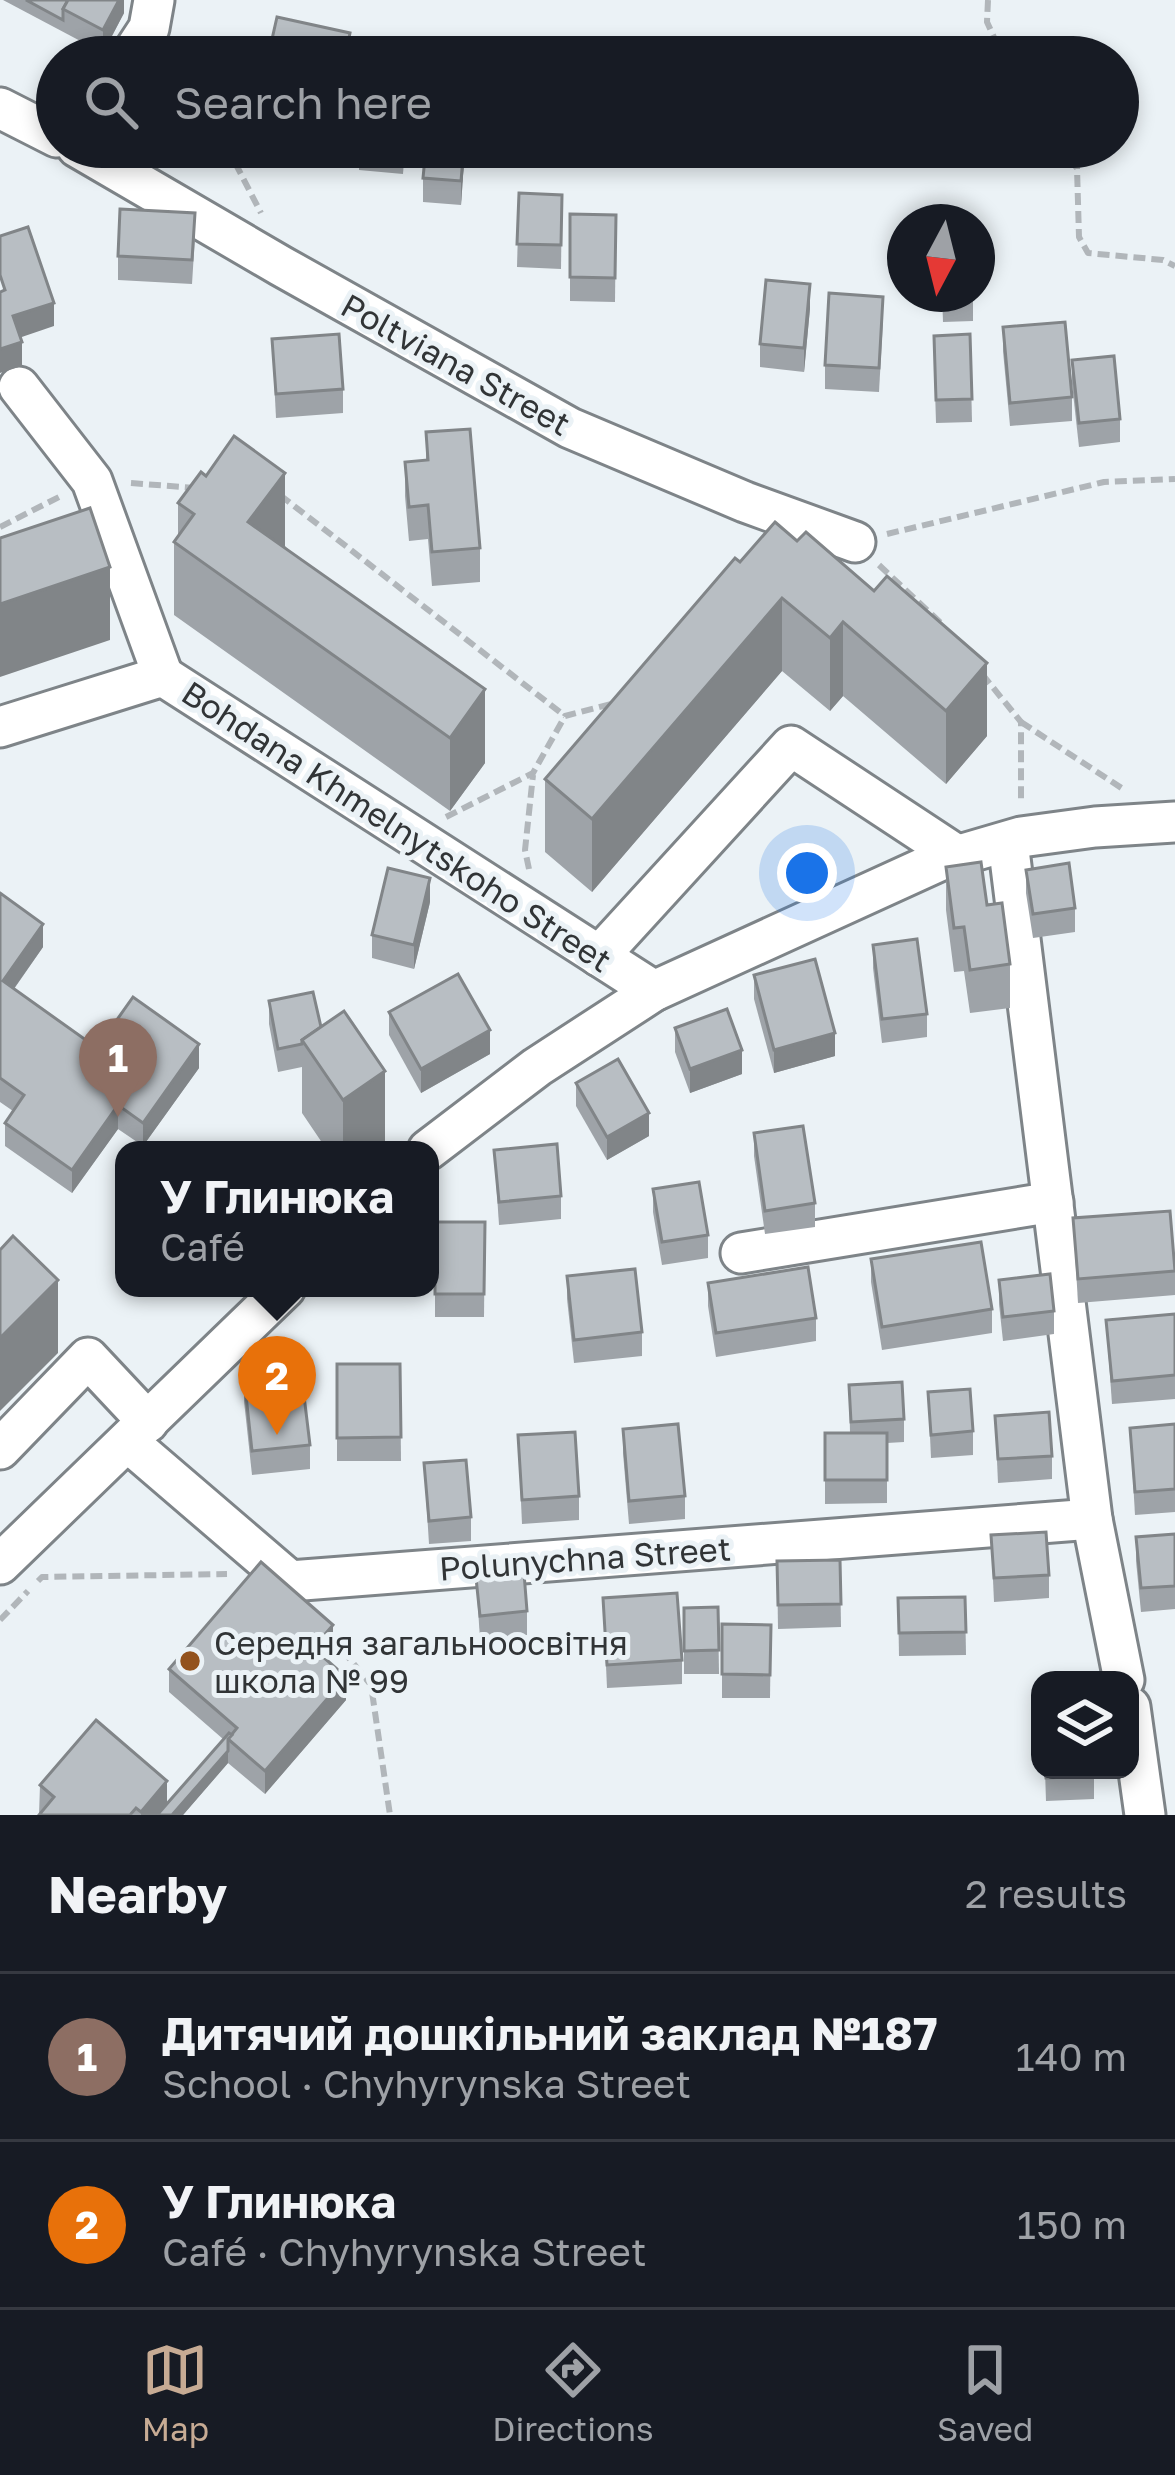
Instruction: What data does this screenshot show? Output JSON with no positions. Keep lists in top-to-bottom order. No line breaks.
{"streets":{"street":["Poltviana Street","Bohdana Khmelnytskoho Street","Polunychna Street"]},"places":["Середня загальноосвітня школа № 99"],"north":"bottom","page":{"search":"Search here","pins":["1","2"],"popup":["У Глинюка","Café"],"heading":["Nearby","2 results"],"list":[{"mark":"1","name":"Дитячий дошкільний заклад №187","note":"School · Chyhyrynska Street","value":"140 m"},{"mark":"2","name":"У Глинюка","note":"Café · Chyhyrynska Street","value":"150 m"}],"nav":["Map","Directions","Saved"]}}
